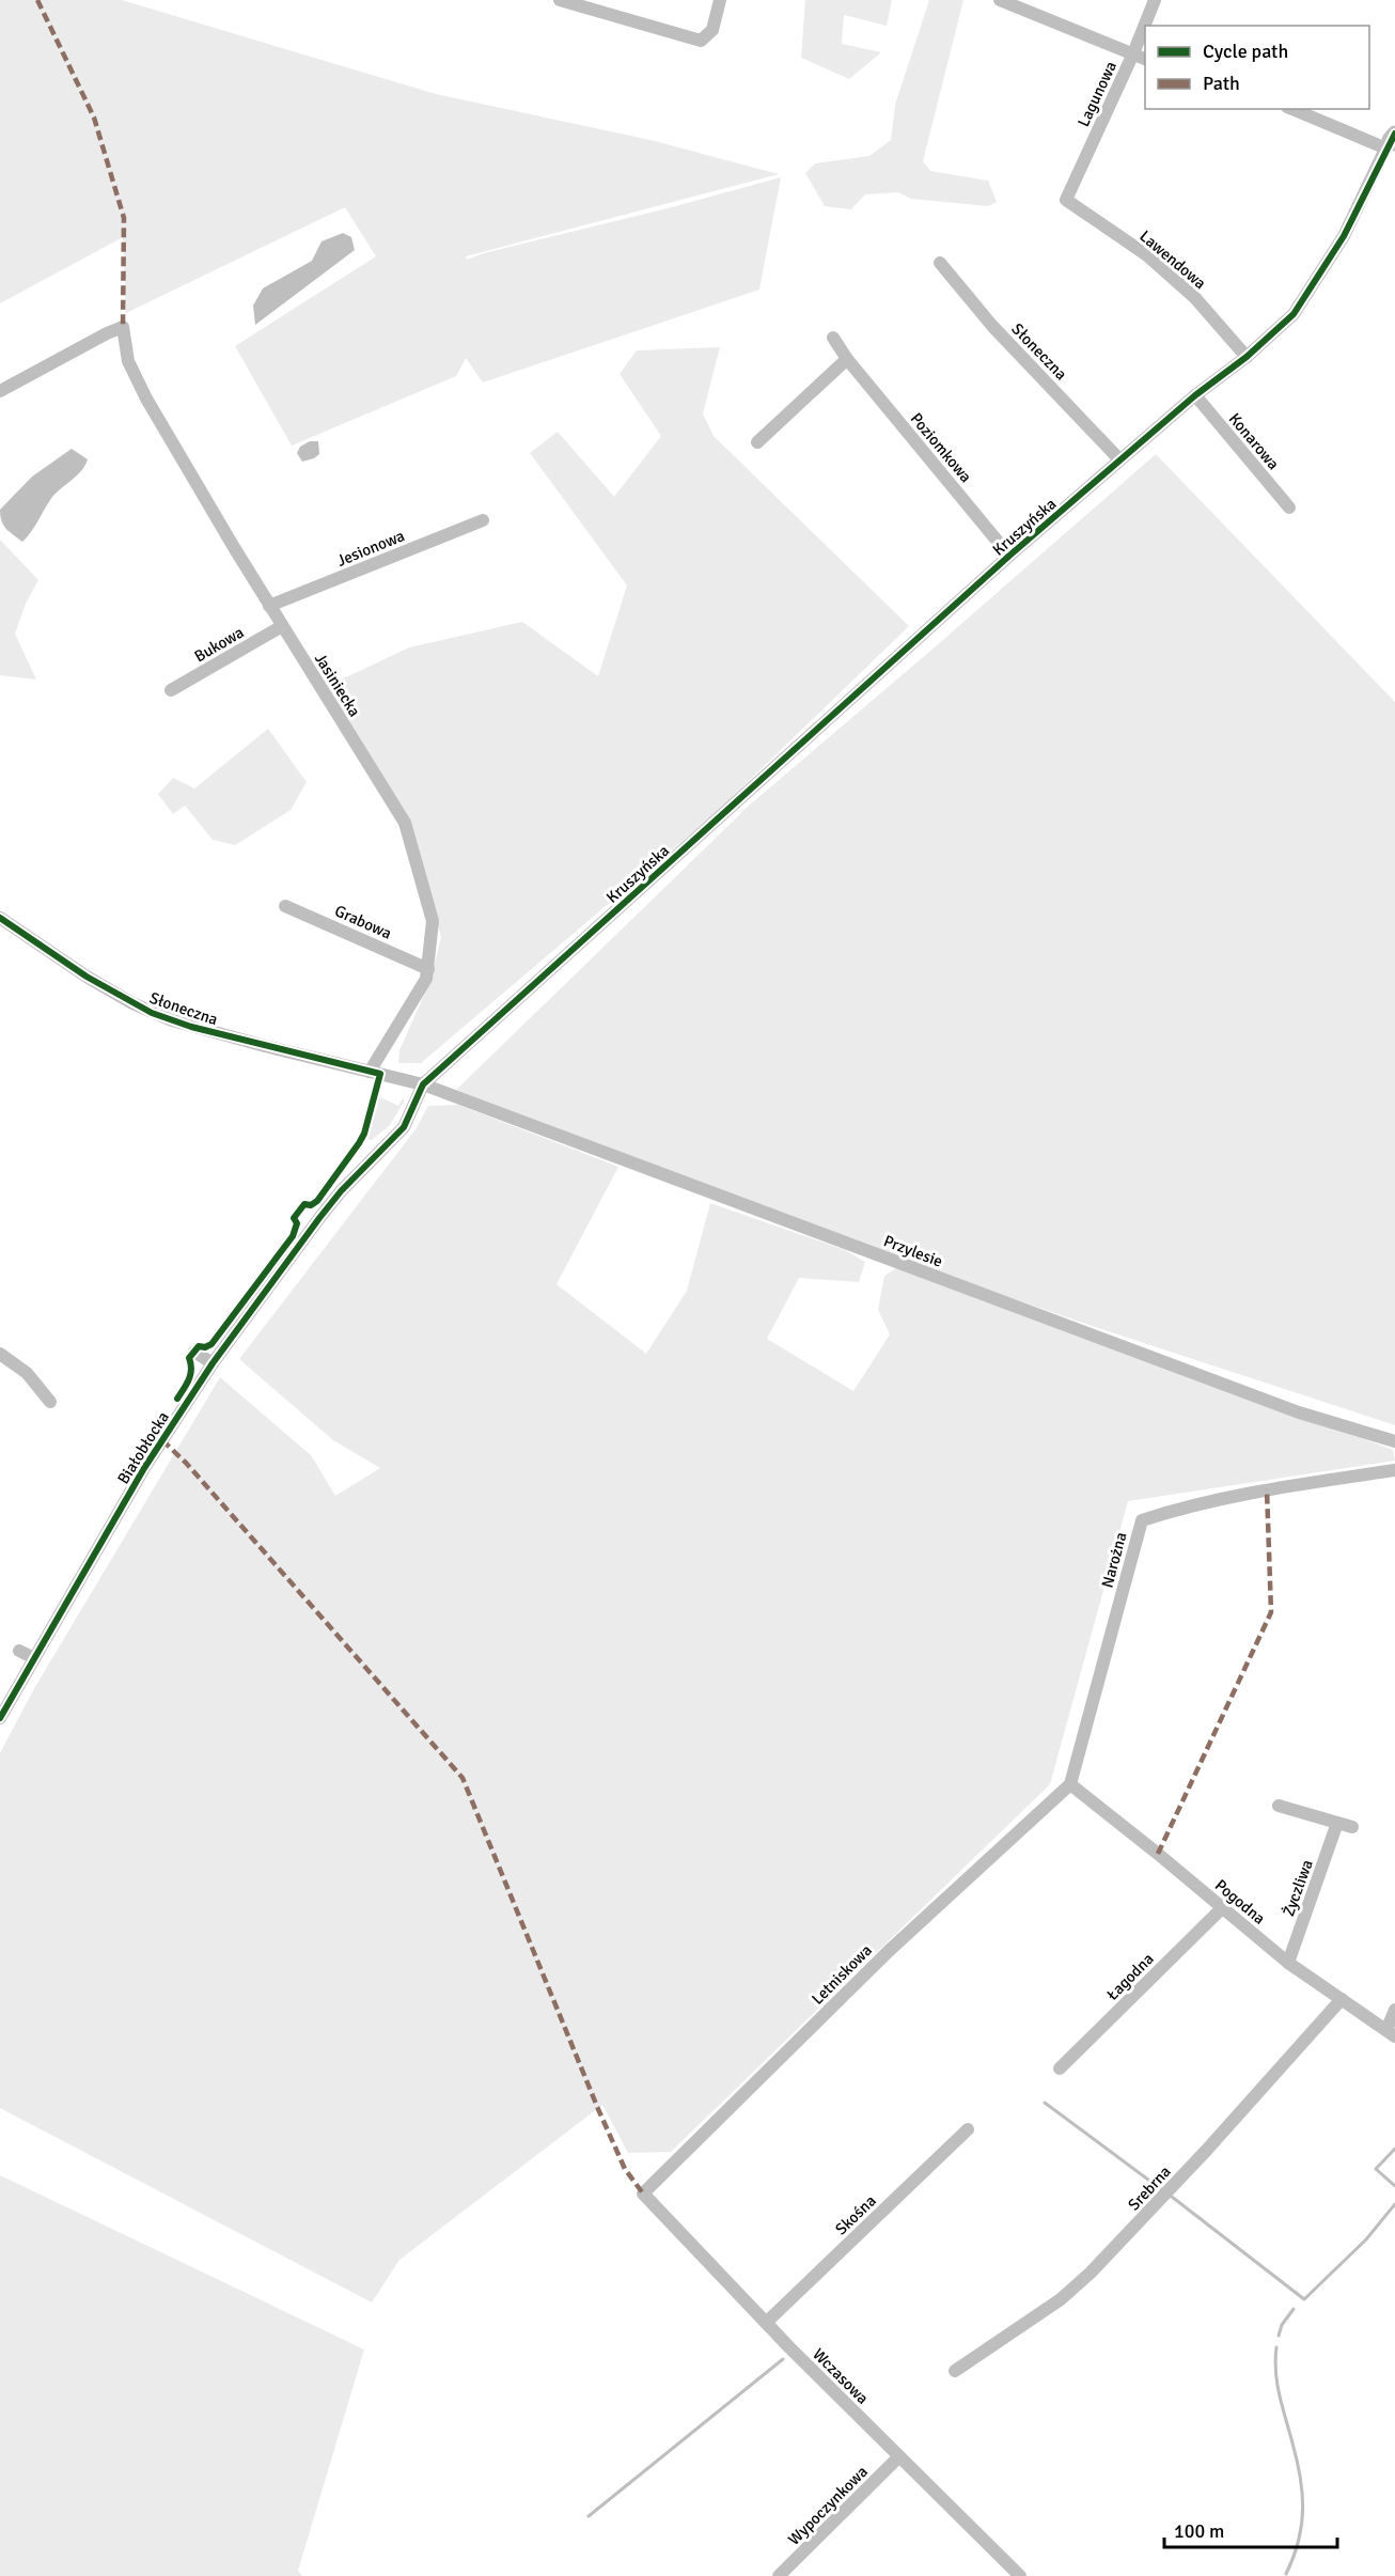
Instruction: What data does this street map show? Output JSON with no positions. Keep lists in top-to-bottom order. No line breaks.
{"streets":{"street":["Lagunowa","Lawendowa","Słoneczna","Konarowa","Poziomkowa","Kruszyńska","Jesionowa","Bukowa","Jasiniecka","Grabowa","Przylesie","Białobłocka","Narożna","Życzliwa","Pogodna","Letniskowa","Łagodna","Srebrna","Skośna","Wczasowa","Wypoczynkowa"]},"crossings":[["Lagunowa","Lawendowa"],["Lawendowa","Kruszyńska"],["Słoneczna","Kruszyńska"],["Słoneczna","Jasiniecka"],["Słoneczna","Przylesie"],["Słoneczna","Białobłocka"],["Konarowa","Kruszyńska"],["Poziomkowa","Kruszyńska"],["Kruszyńska","Przylesie"],["Kruszyńska","Białobłocka"],["Jesionowa","Jasiniecka"],["Bukowa","Jasiniecka"],["Jasiniecka","Grabowa"],["Przylesie","Białobłocka"],["Narożna","Pogodna"],["Narożna","Letniskowa"],["Życzliwa","Pogodna"],["Pogodna","Letniskowa"],["Pogodna","Łagodna"],["Pogodna","Srebrna"],["Letniskowa","Wczasowa"],["Skośna","Wczasowa"],["Wczasowa","Wypoczynkowa"]],"legend":["Cycle path","Path"],"scale_bar":"100 m"}
